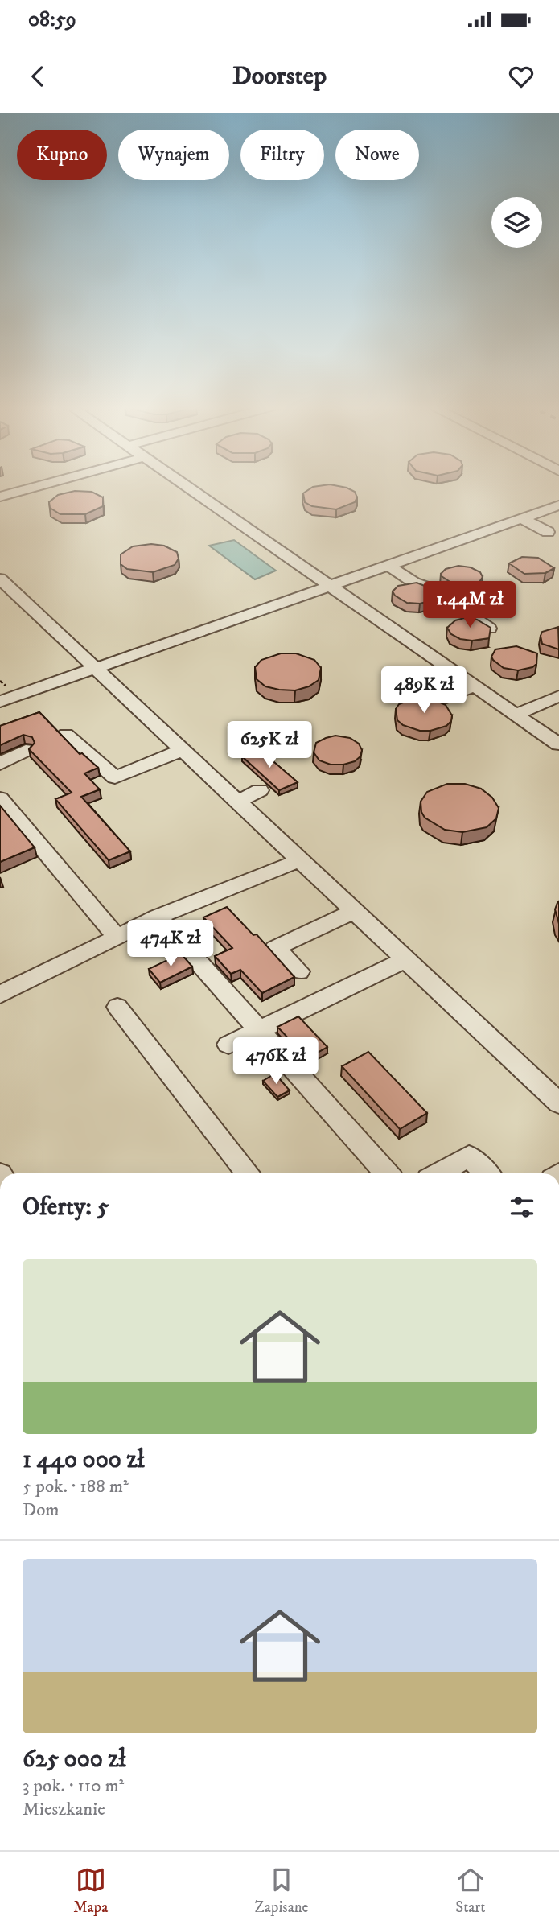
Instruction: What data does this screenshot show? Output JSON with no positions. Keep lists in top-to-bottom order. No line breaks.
{"page":{"status":"08:59","header":"Doorstep","chip":["Kupno","Wynajem","Filtry","Nowe"],"price":["1.44M zł","489K zł","625K zł","474K zł","476K zł"],"heading":"Oferty: 5","list":[{"name":"1 440 000 zł","note":"5 pok. · 188 m² · Dom"},{"name":"625 000 zł","note":"3 pok. · 110 m² · Mieszkanie"}],"tabs":["Mapa","Zapisane","Start"]}}
